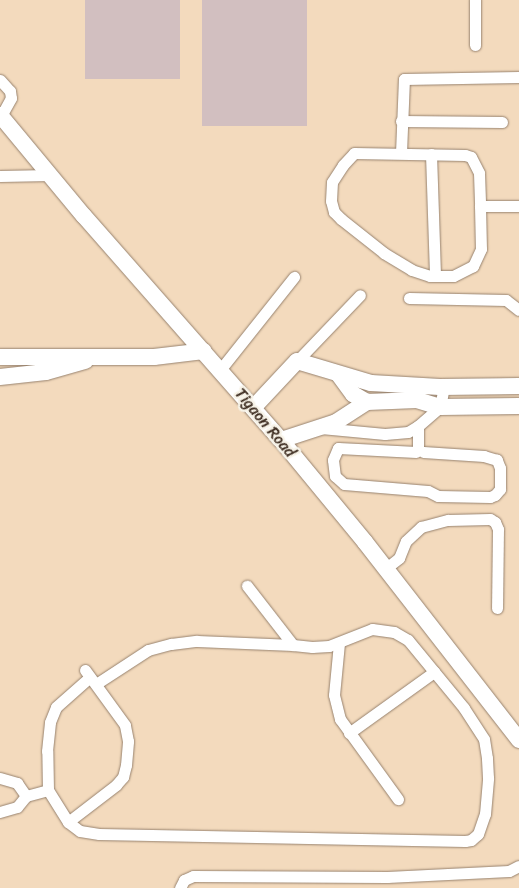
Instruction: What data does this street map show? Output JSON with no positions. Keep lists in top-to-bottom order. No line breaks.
{"streets":{"street":["Tigaon Road"]}}
